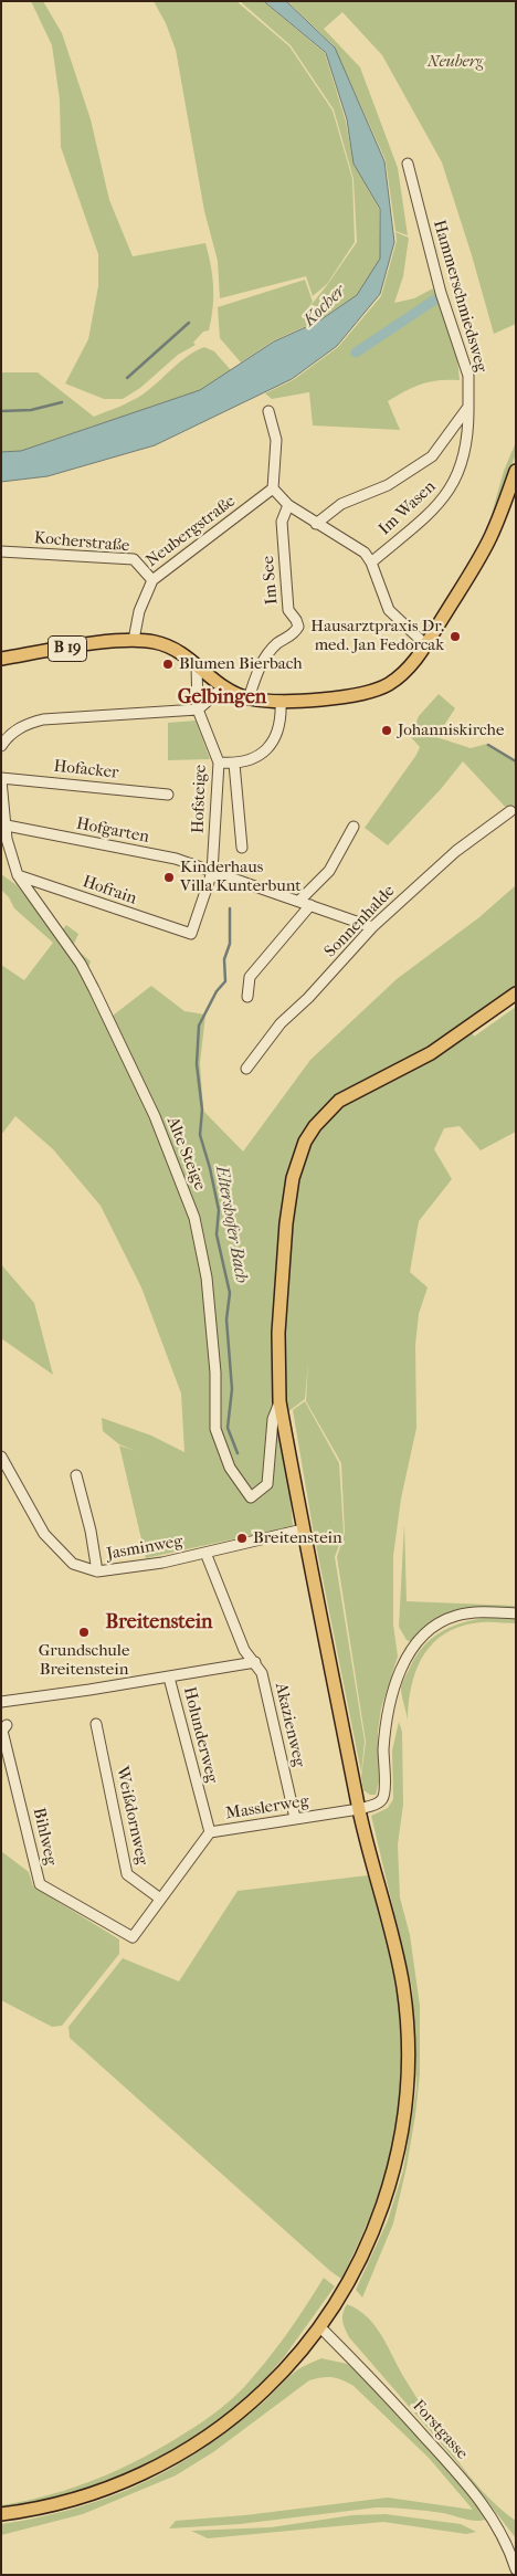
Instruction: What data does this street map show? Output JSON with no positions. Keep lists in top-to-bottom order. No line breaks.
{"streets":{"main road":["B 19"],"street":["Hammerschmiedsweg","Im Wasen","Neubergstraße","Kocherstraße","Im See","Hofacker","Hofsteige","Hofgarten","Hofrain","Sonnenhalde","Alte Steige","Jasminweg","Akazienweg","Holunderweg","Masslerweg","Weißdornweg","Bihlweg","Forstgasse"]},"crossings":[["Hammerschmiedsweg","Im Wasen"],["Neubergstraße","Kocherstraße"],["Neubergstraße","B 19"],["Im See","B 19"],["B 19","Hofsteige"],["Hofsteige","Hofgarten"],["Hofsteige","Hofrain"],["Hofgarten","Sonnenhalde"],["Hofrain","Alte Steige"],["Jasminweg","Akazienweg"],["Akazienweg","Masslerweg"],["Holunderweg","Masslerweg"],["Masslerweg","Weißdornweg"],["Masslerweg","Bihlweg"]],"districts":["Gelbingen","Breitenstein"],"water":["Kocher","Eltershofer Bach"],"parks":["Neuberg"],"places":["Hausarztpraxis Dr. med. Jan Fedorcak","Blumen Bierbach","Johanniskirche","Kinderhaus Villa Kunterbunt","Breitenstein","Grundschule Breitenstein"]}
